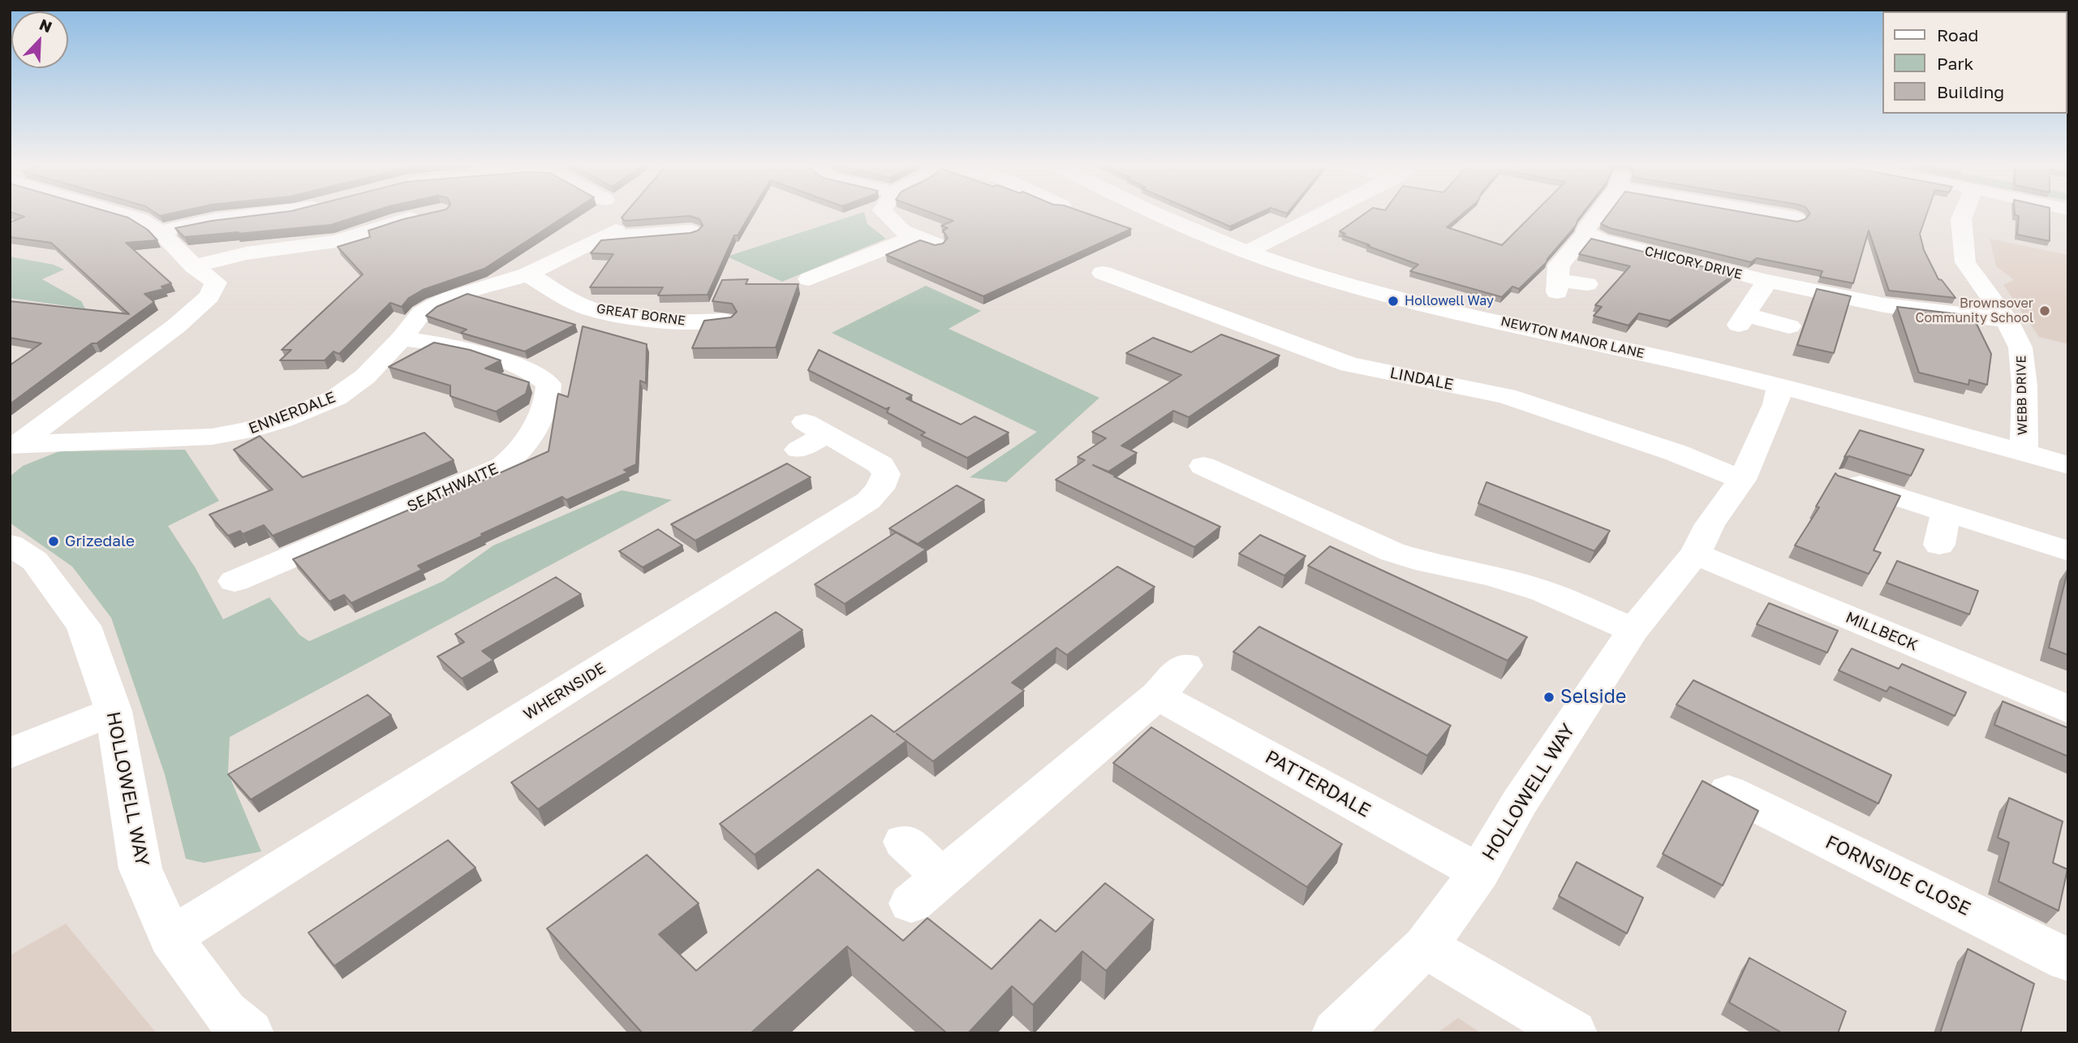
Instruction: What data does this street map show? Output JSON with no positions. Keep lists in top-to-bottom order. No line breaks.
{"streets":{"street":["CHICORY DRIVE","GREAT BORNE","NEWTON MANOR LANE","LINDALE","WEBB DRIVE","ENNERDALE","SEATHWAITE","MILLBECK","WHERNSIDE","PATTERDALE","HOLLOWELL WAY","FORNSIDE CLOSE"]},"crossings":[["CHICORY DRIVE","WEBB DRIVE"],["GREAT BORNE","ENNERDALE"],["NEWTON MANOR LANE","WEBB DRIVE"],["NEWTON MANOR LANE","HOLLOWELL WAY"],["LINDALE","HOLLOWELL WAY"],["ENNERDALE","SEATHWAITE"],["MILLBECK","HOLLOWELL WAY"],["WHERNSIDE","HOLLOWELL WAY"],["PATTERDALE","HOLLOWELL WAY"]],"places":["Hollowell Way","Brownsover Community School","Grizedale","Selside"],"legend":["Road","Park","Building"],"north":"top right"}
